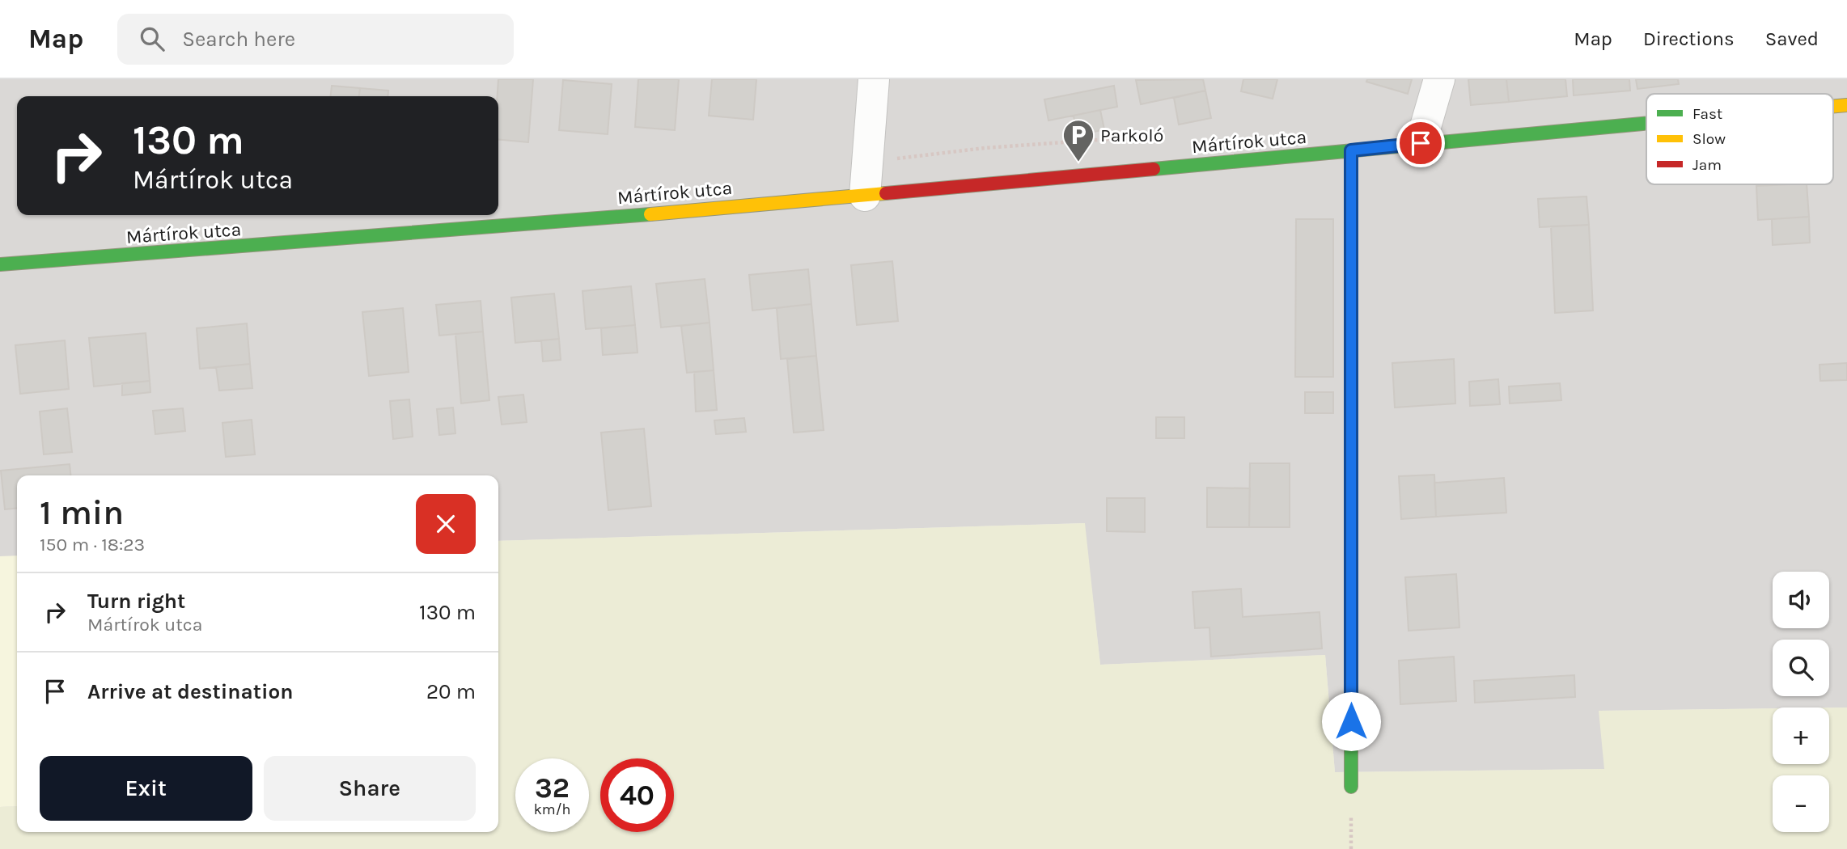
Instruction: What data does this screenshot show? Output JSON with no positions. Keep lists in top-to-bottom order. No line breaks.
{"streets":{"main road":["Mártírok utca"]},"places":{"parking":["Parkoló"]},"legend":["Fast","Slow","Jam"],"page":{"header":"Map","search":"Search here","nav":["Map","Directions","Saved"],"turn":["130 m","Mártírok utca"],"heading":["1 min","150 m · 18:23"],"map_buttons":["+","−"],"list":[{"name":"Turn right","note":"Mártírok utca","value":"130 m"},{"name":"Arrive at destination","value":"20 m"}],"buttons":["Exit","Share"],"speed":"32 km/h","limit":"40"}}
